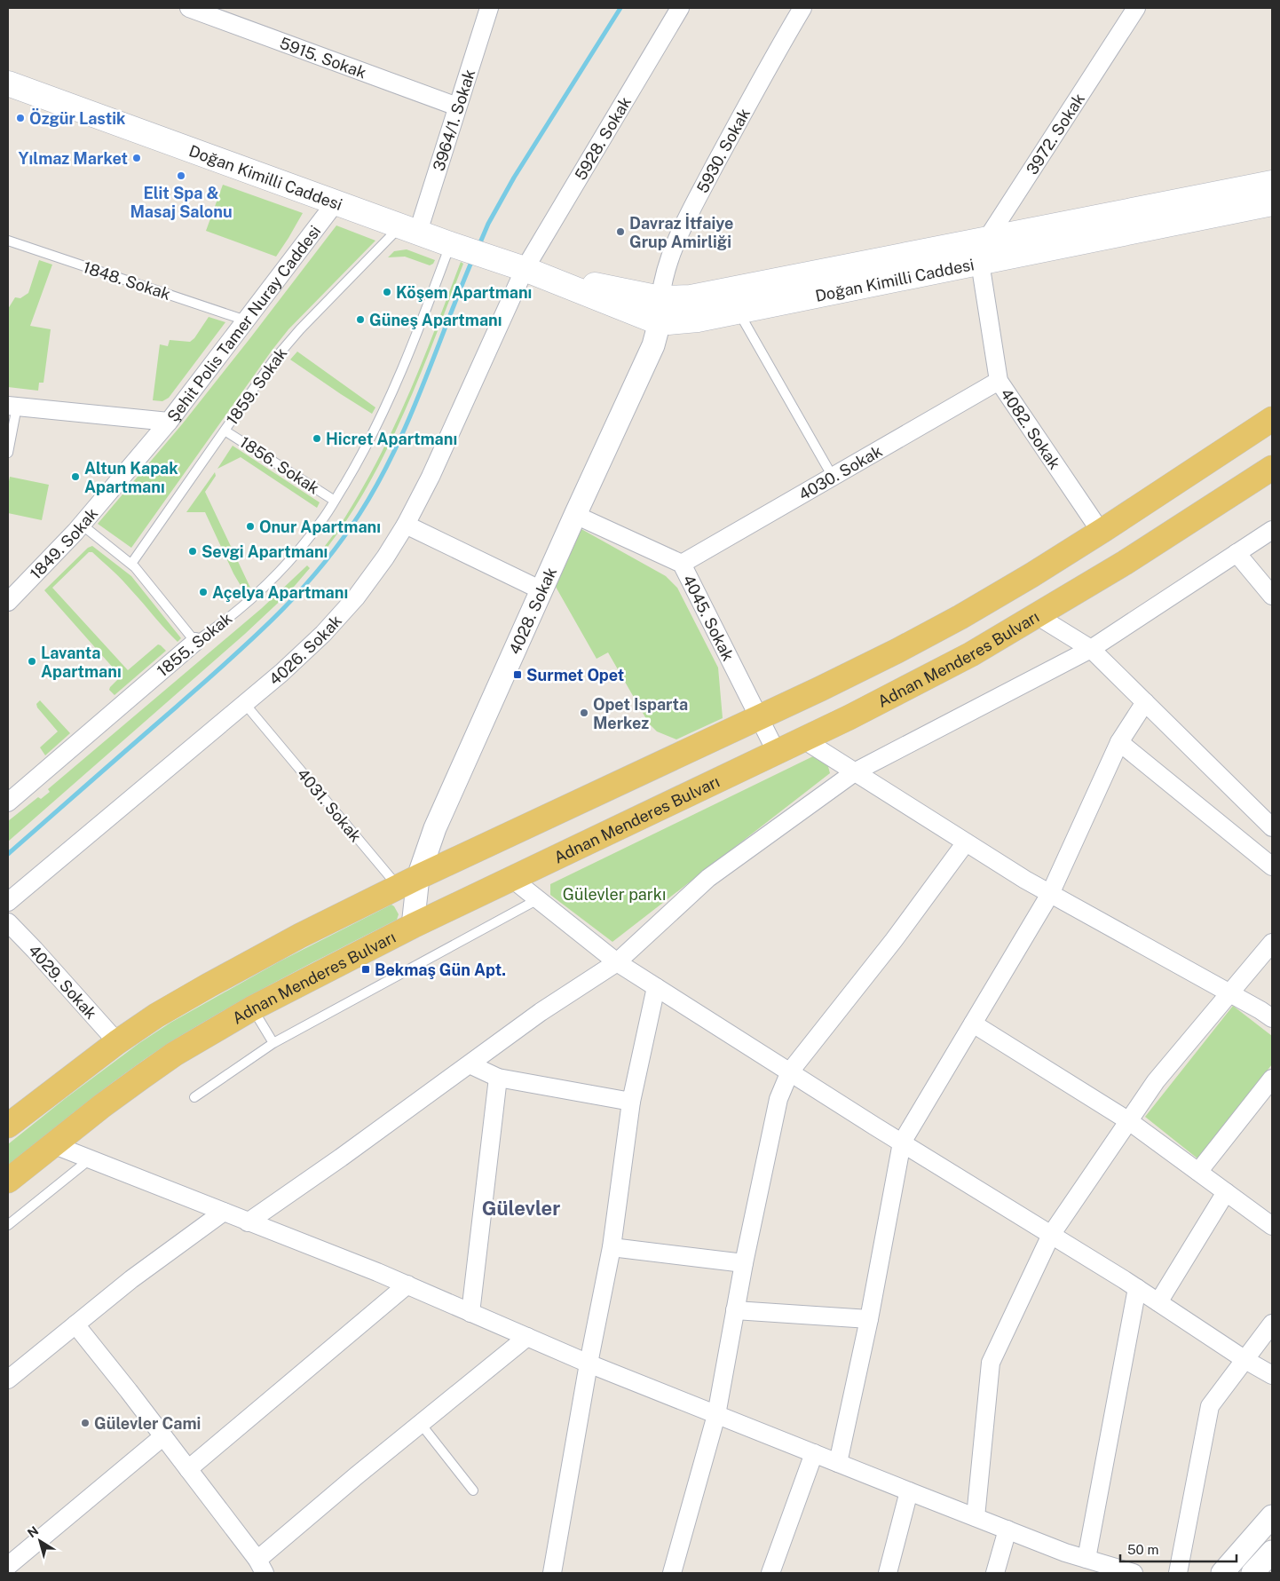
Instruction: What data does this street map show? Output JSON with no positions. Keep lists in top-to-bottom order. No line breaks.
{"streets":{"main road":["Doğan Kimilli Caddesi","Adnan Menderes Bulvarı"],"street":["5915. Sokak","3964/1. Sokak","3972. Sokak","5928. Sokak","5930. Sokak","Şehit Polis Tamer Nuray Caddesi","4082. Sokak","4030. Sokak","1849. Sokak","4028. Sokak","4045. Sokak","1855. Sokak","4026. Sokak","4029. Sokak"],"lane":["1848. Sokak","1859. Sokak","1856. Sokak","4031. Sokak"]},"crossings":[["5915. Sokak","3964/1. Sokak"],["3964/1. Sokak","Doğan Kimilli Caddesi"],["3964/1. Sokak","1859. Sokak"],["3972. Sokak","Doğan Kimilli Caddesi"],["3972. Sokak","4082. Sokak"],["5928. Sokak","Doğan Kimilli Caddesi"],["5928. Sokak","4026. Sokak"],["5930. Sokak","Doğan Kimilli Caddesi"],["5930. Sokak","4028. Sokak"],["Doğan Kimilli Caddesi","Şehit Polis Tamer Nuray Caddesi"],["Doğan Kimilli Caddesi","1859. Sokak"],["Doğan Kimilli Caddesi","4082. Sokak"],["Doğan Kimilli Caddesi","4028. Sokak"],["Doğan Kimilli Caddesi","1855. Sokak"],["Doğan Kimilli Caddesi","4026. Sokak"],["1848. Sokak","Şehit Polis Tamer Nuray Caddesi"],["Şehit Polis Tamer Nuray Caddesi","1849. Sokak"],["1859. Sokak","1856. Sokak"],["4082. Sokak","4030. Sokak"],["4082. Sokak","Adnan Menderes Bulvarı"],["1856. Sokak","1855. Sokak"],["4030. Sokak","4045. Sokak"],["4028. Sokak","4045. Sokak"],["4028. Sokak","Adnan Menderes Bulvarı"],["4028. Sokak","4031. Sokak"],["4045. Sokak","Adnan Menderes Bulvarı"],["4026. Sokak","4031. Sokak"],["Adnan Menderes Bulvarı","4031. Sokak"],["Adnan Menderes Bulvarı","4029. Sokak"]],"districts":["Gülevler"],"parks":["Gülevler parkı"],"places":{"other":["Özgür Lastik","Yılmaz Market","Elit Spa & Masaj Salonu","Davraz İtfaiye Grup Amirliği","Köşem Apartmanı","Güneş Apartmanı","Hicret Apartmanı","Altun Kapak Apartmanı","Onur Apartmanı","Sevgi Apartmanı","Açelya Apartmanı","Lavanta Apartmanı","Opet Isparta Merkez","Gülevler Cami"],"transit":["Surmet Opet","Bekmaş Gün Apt."]},"scale_bar":"50 m","north":"top left"}
